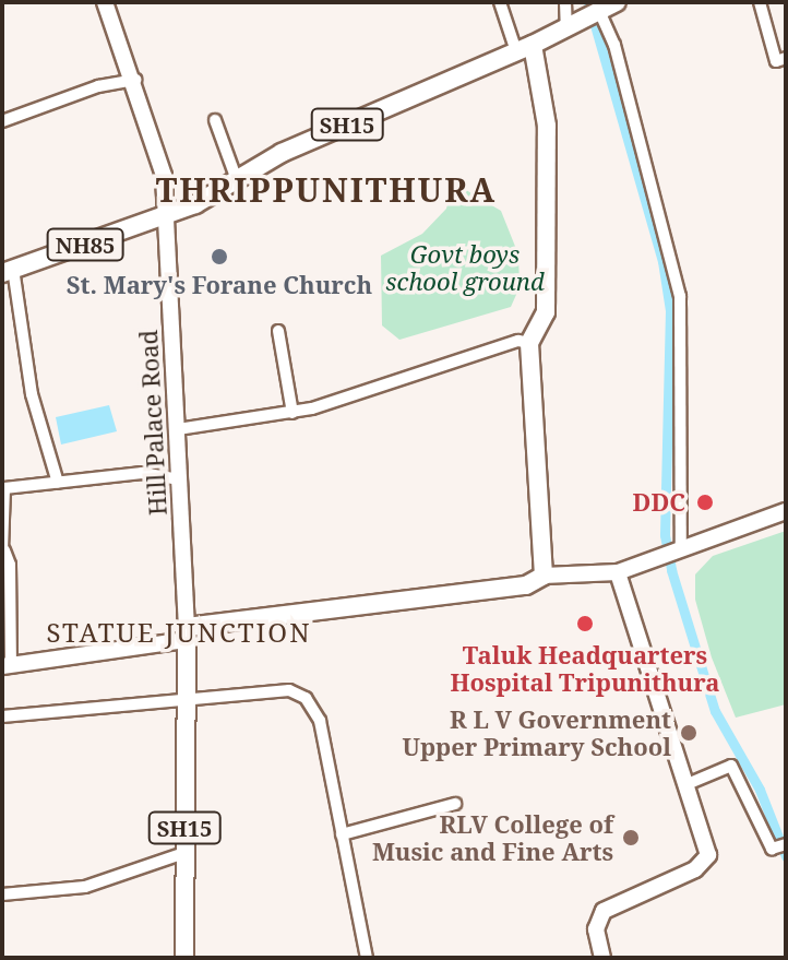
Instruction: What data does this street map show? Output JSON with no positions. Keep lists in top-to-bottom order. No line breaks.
{"streets":{"main road":["SH15","NH85","Hill Palace Road"]},"crossings":[["SH15","NH85"],["SH15","Hill Palace Road"],["NH85","Hill Palace Road"]],"districts":["THRIPPUNITHURA","STATUE JUNCTION"],"parks":["Govt boys school ground"],"places":["St. Mary's Forane Church","DDC","Taluk Headquarters Hospital Tripunithura","R L V Government Upper Primary School","RLV College of Music and Fine Arts"]}
